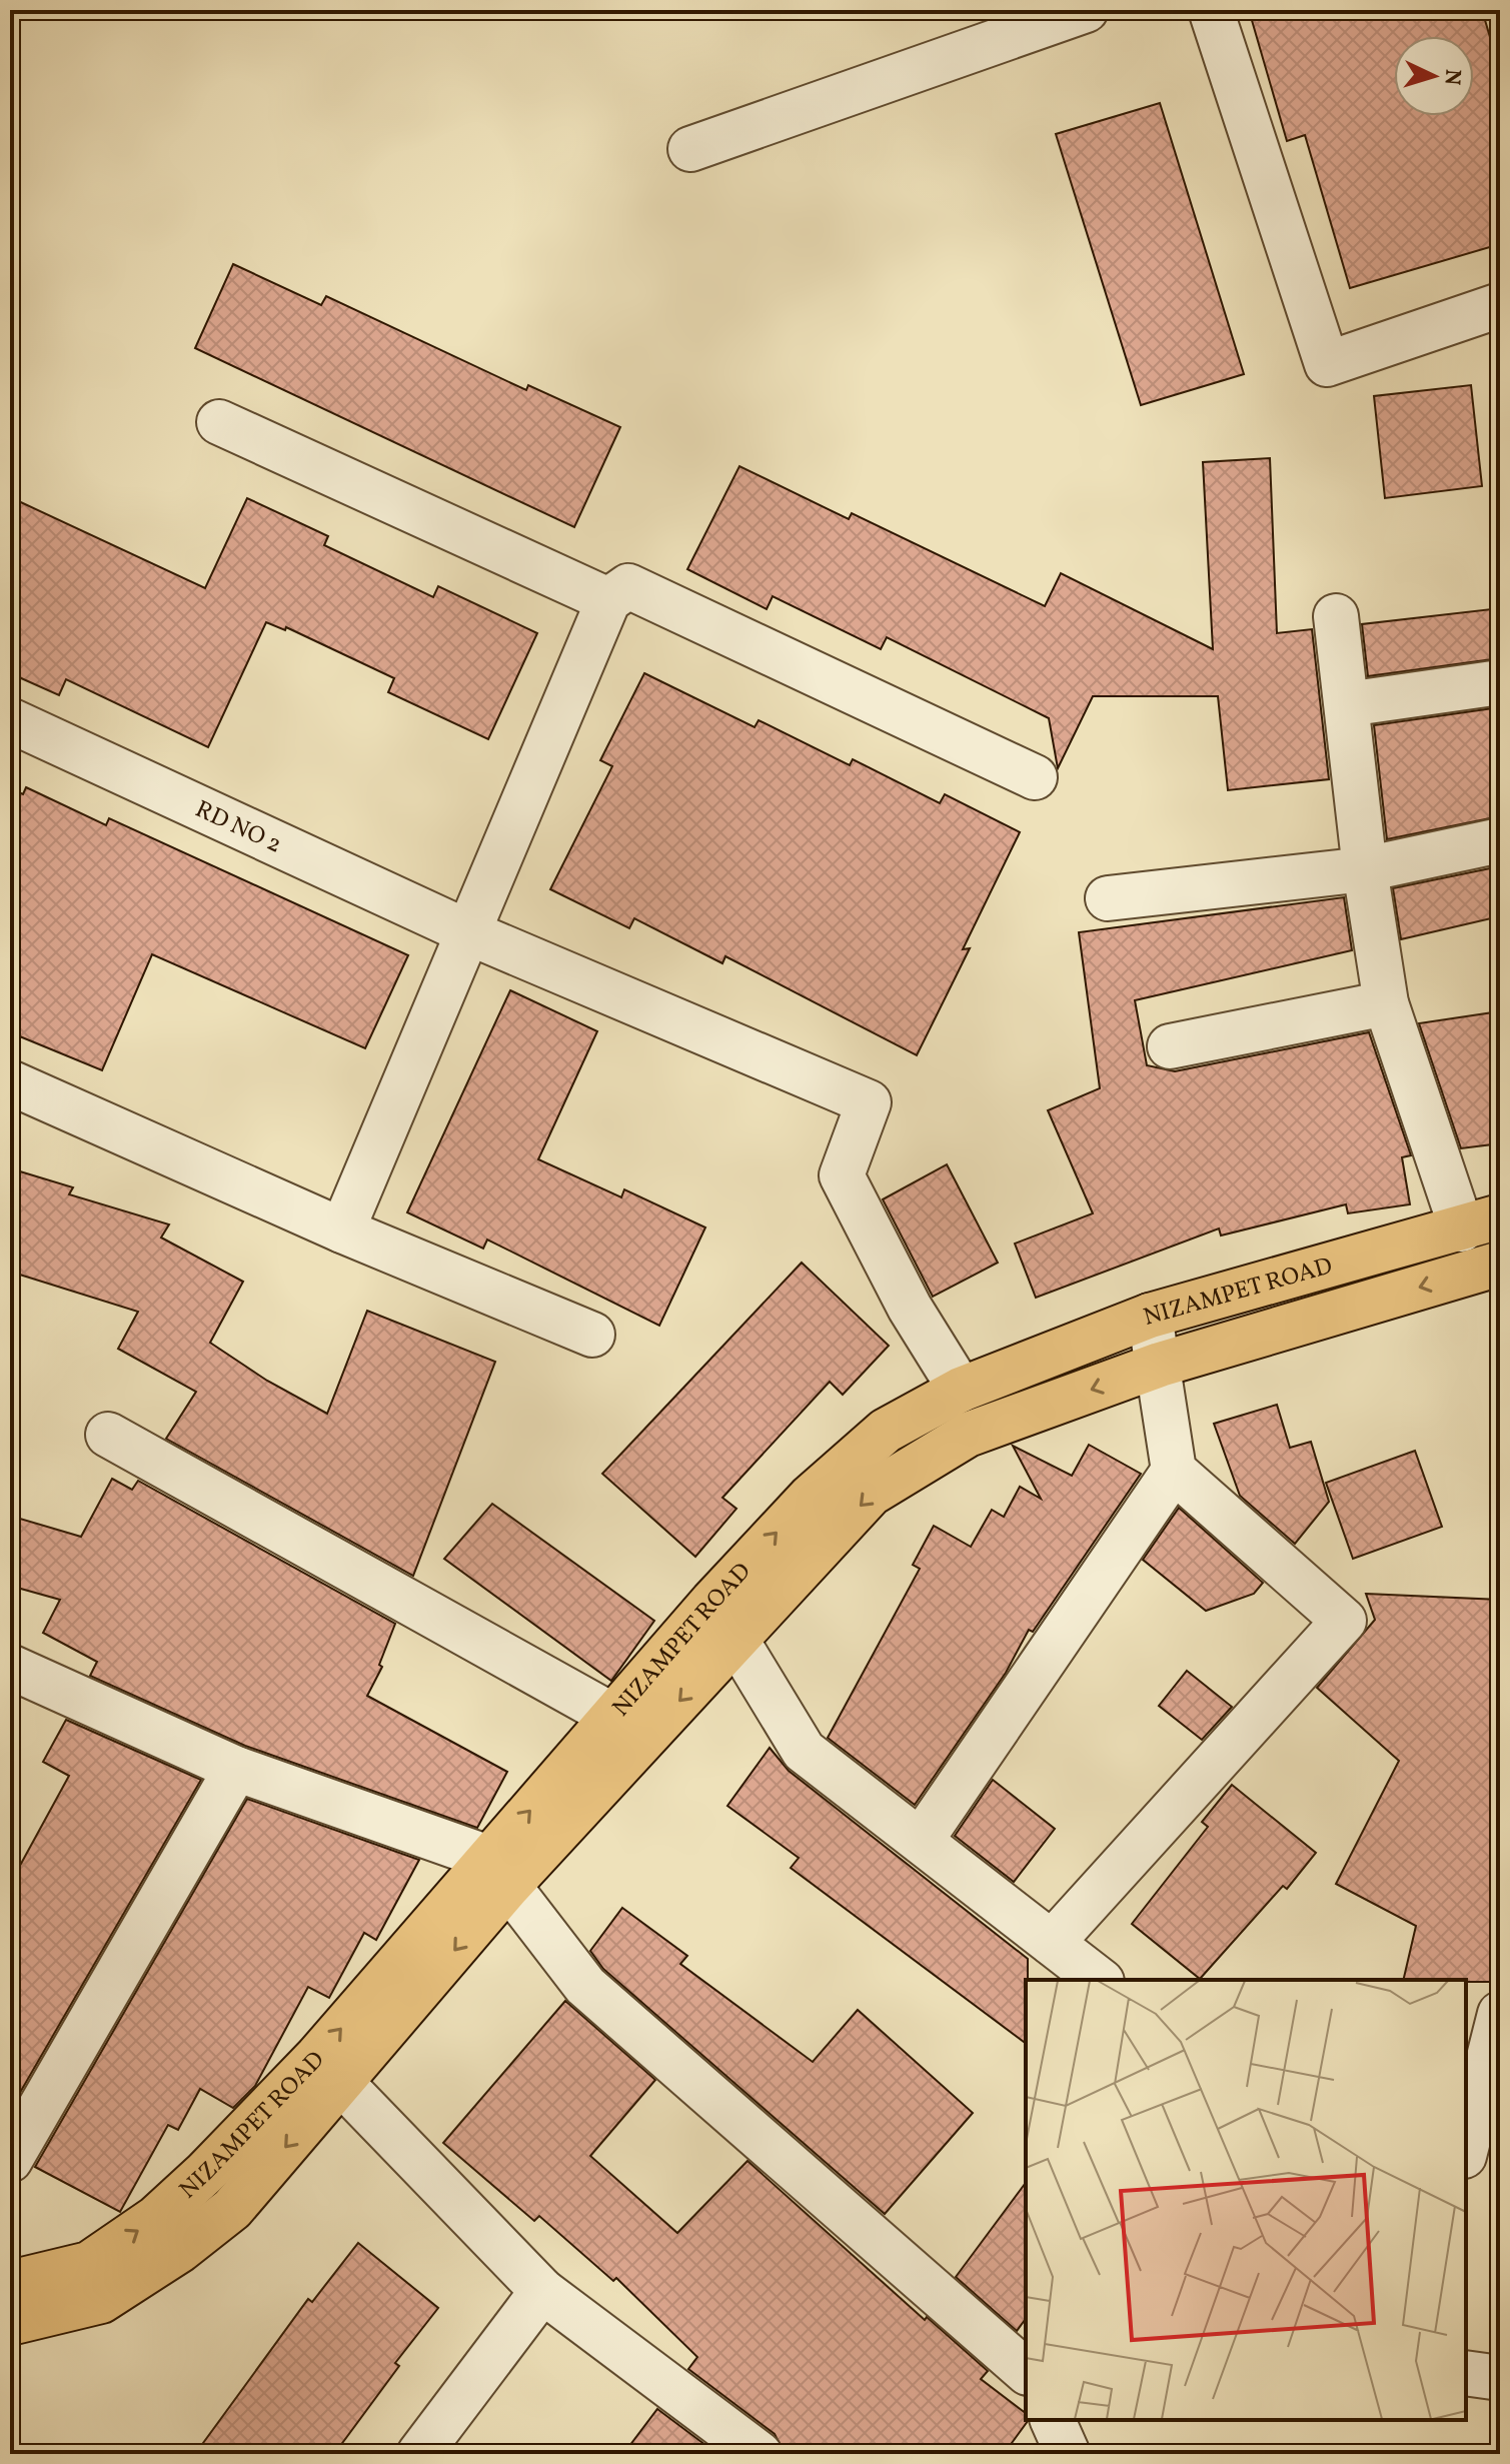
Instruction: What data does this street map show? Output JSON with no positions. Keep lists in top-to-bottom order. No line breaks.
{"streets":{"main road":["NIZAMPET ROAD"],"street":["RD NO 2"]},"crossings":[["RD NO 2","NIZAMPET ROAD"]],"north":"right"}
